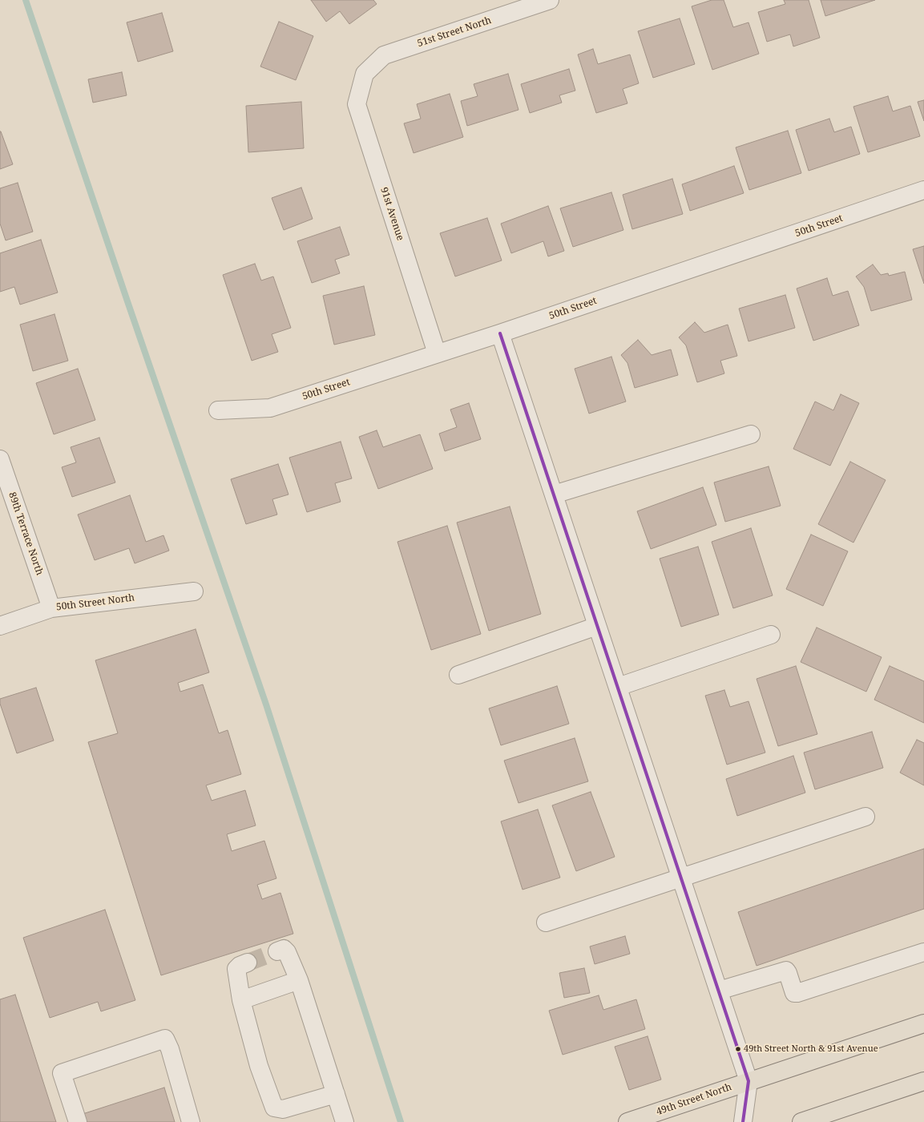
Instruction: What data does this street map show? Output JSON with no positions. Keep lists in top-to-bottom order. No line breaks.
{"streets":{"main road":["49th Street North"],"street":["51st Street North","91st Avenue","50th Street","89th Terrace North","50th Street North"]},"crossings":[["51st Street North","91st Avenue"],["91st Avenue","50th Street"],["89th Terrace North","50th Street North"]],"places":["49th Street North & 91st Avenue"]}
